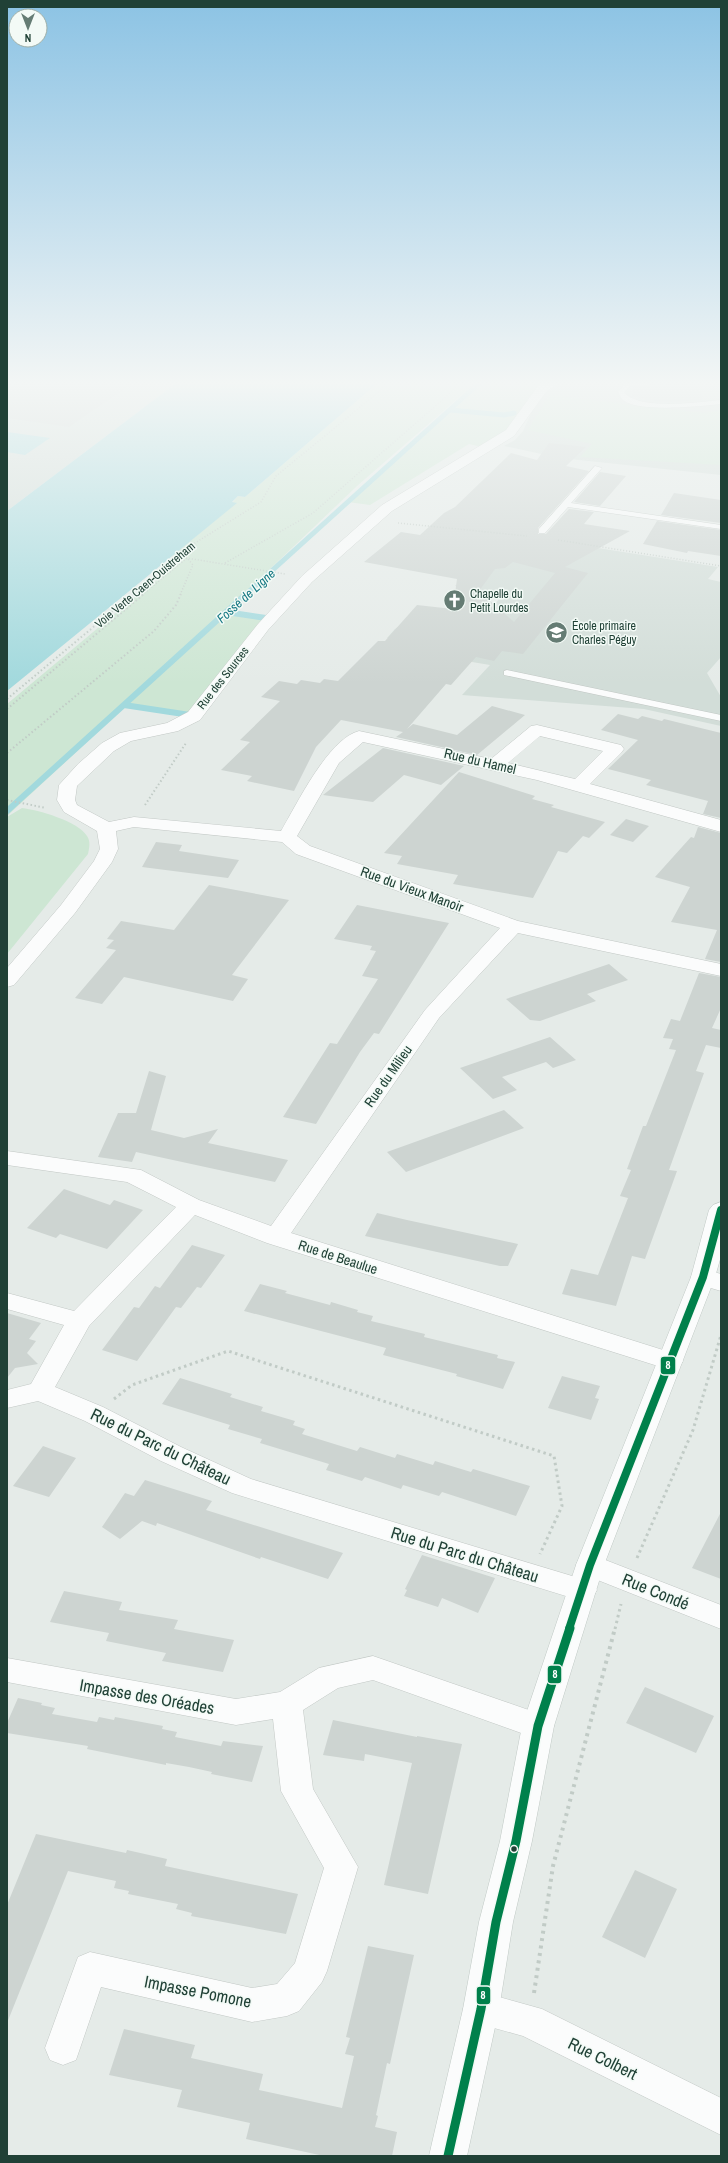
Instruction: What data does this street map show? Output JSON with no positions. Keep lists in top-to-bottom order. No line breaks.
{"streets":{"street":["Rue des Sources","Rue du Hamel","Rue du Vieux Manoir","Rue du Milieu","Rue de Beaulue","Rue du Parc du Château","Rue Condé","Impasse des Oréades","Impasse Pomone","Rue Colbert"],"path":["Voie Verte Caen-Ouistreham"]},"crossings":[["Rue du Hamel","Rue du Vieux Manoir"],["Rue du Vieux Manoir","Rue du Milieu"],["Rue du Milieu","Rue de Beaulue"],["Rue du Parc du Château","Rue Condé"],["Impasse des Oréades","Impasse Pomone"]],"water":["Fossé de Ligne"],"places":{"church":["Chapelle du Petit Lourdes"],"school or university":["École primaire Charles Péguy"]},"lines":["transit line 8"],"north":"bottom"}
